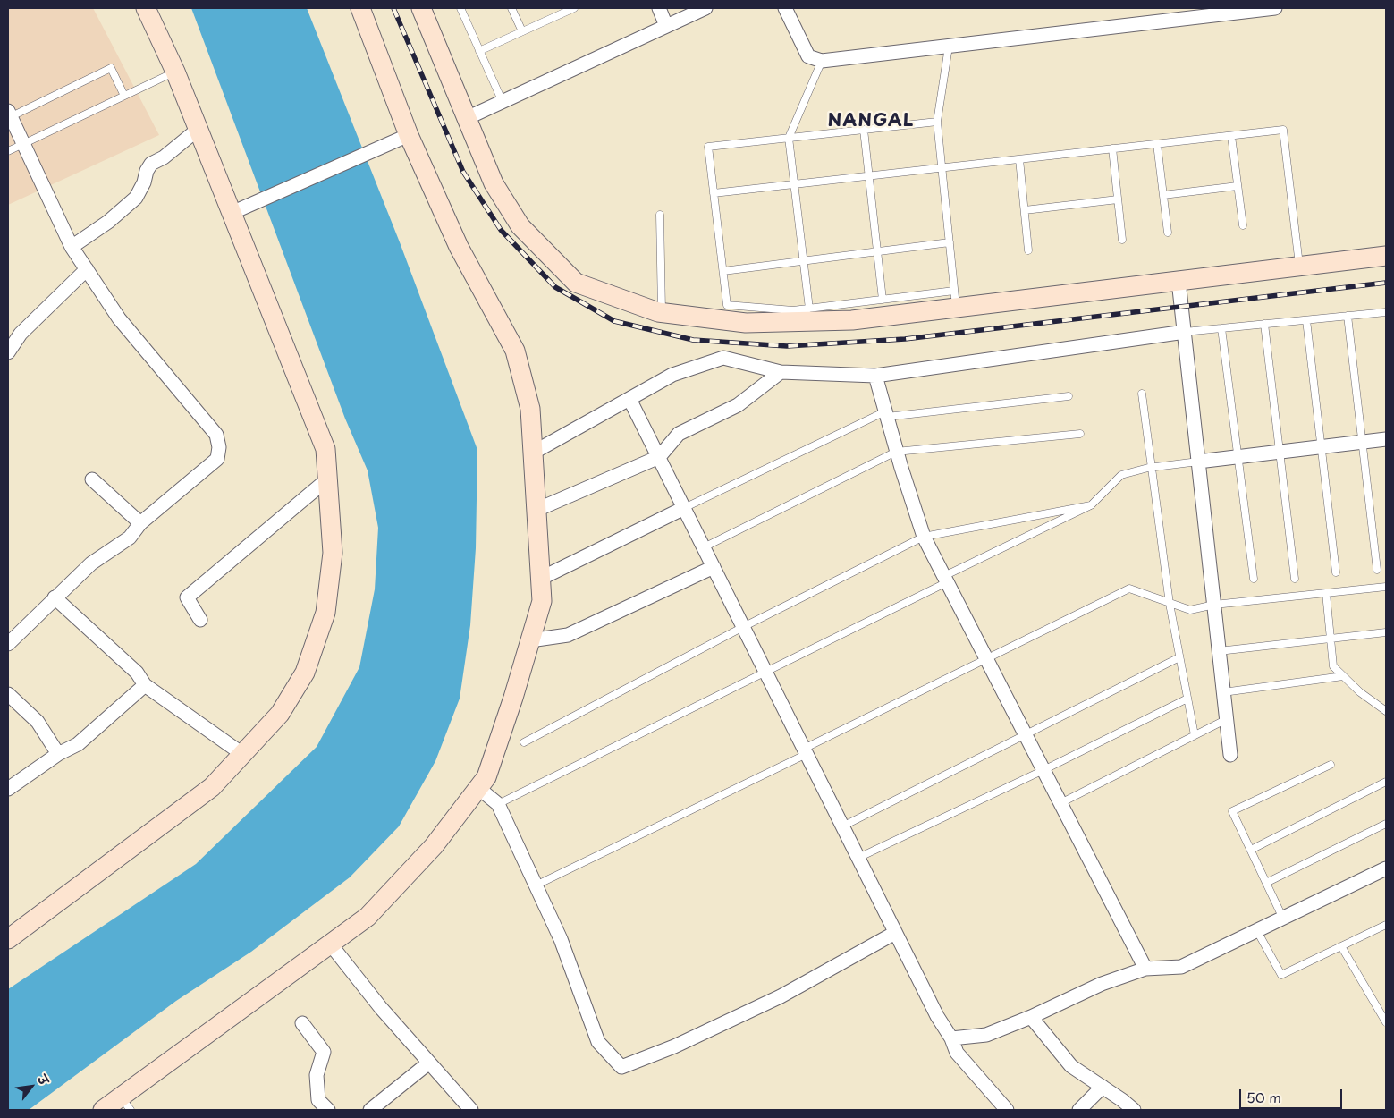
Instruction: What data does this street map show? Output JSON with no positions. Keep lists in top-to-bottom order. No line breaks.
{"districts":["NANGAL"],"scale_bar":"50 m","north":"top right"}
